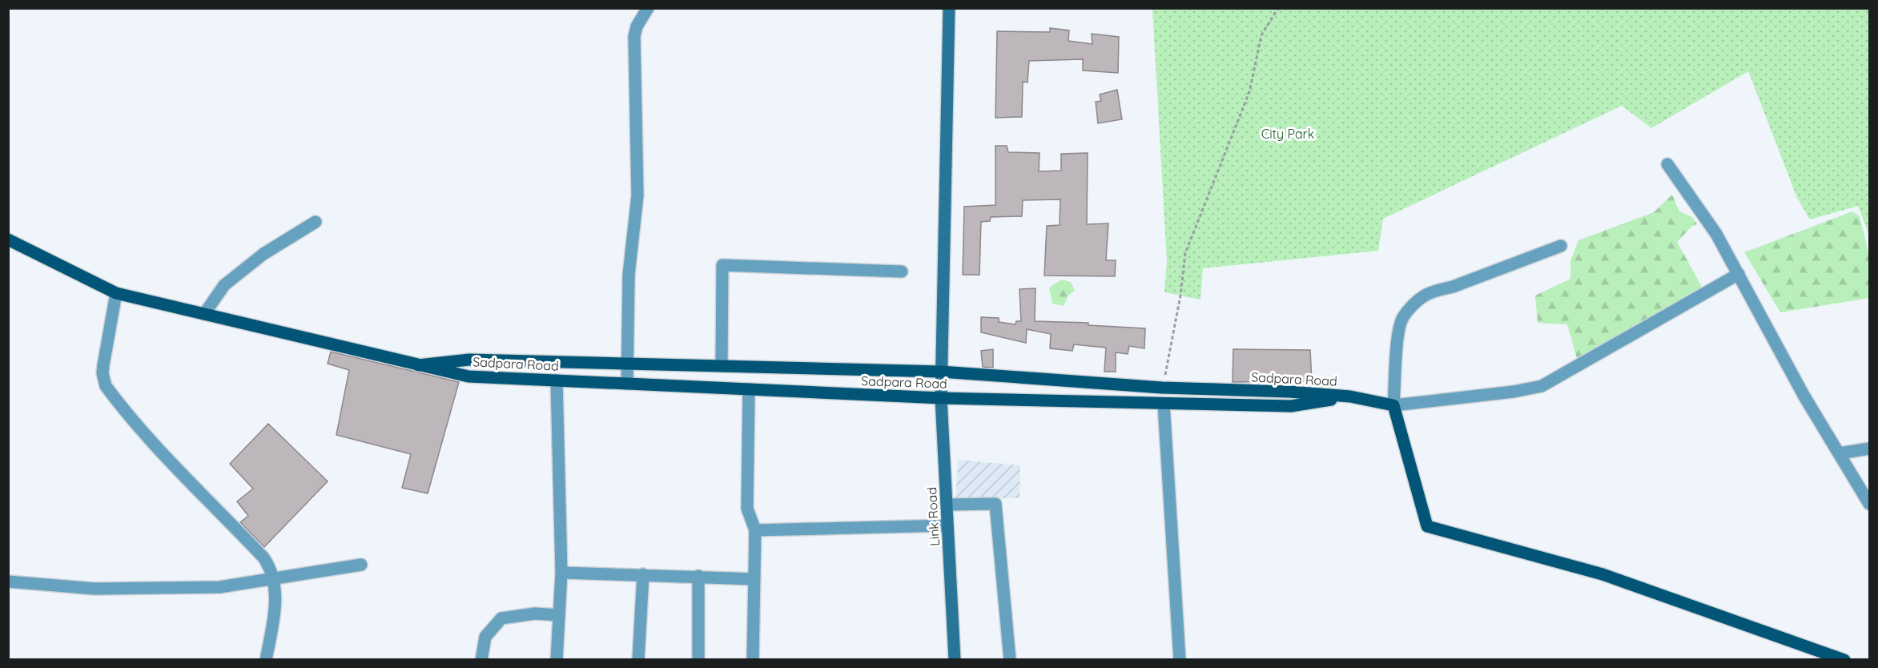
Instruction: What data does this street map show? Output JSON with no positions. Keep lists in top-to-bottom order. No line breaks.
{"streets":{"main road":["Sadpara Road","Link Road"]},"crossings":[["Sadpara Road","Link Road"]],"parks":["City Park"]}
